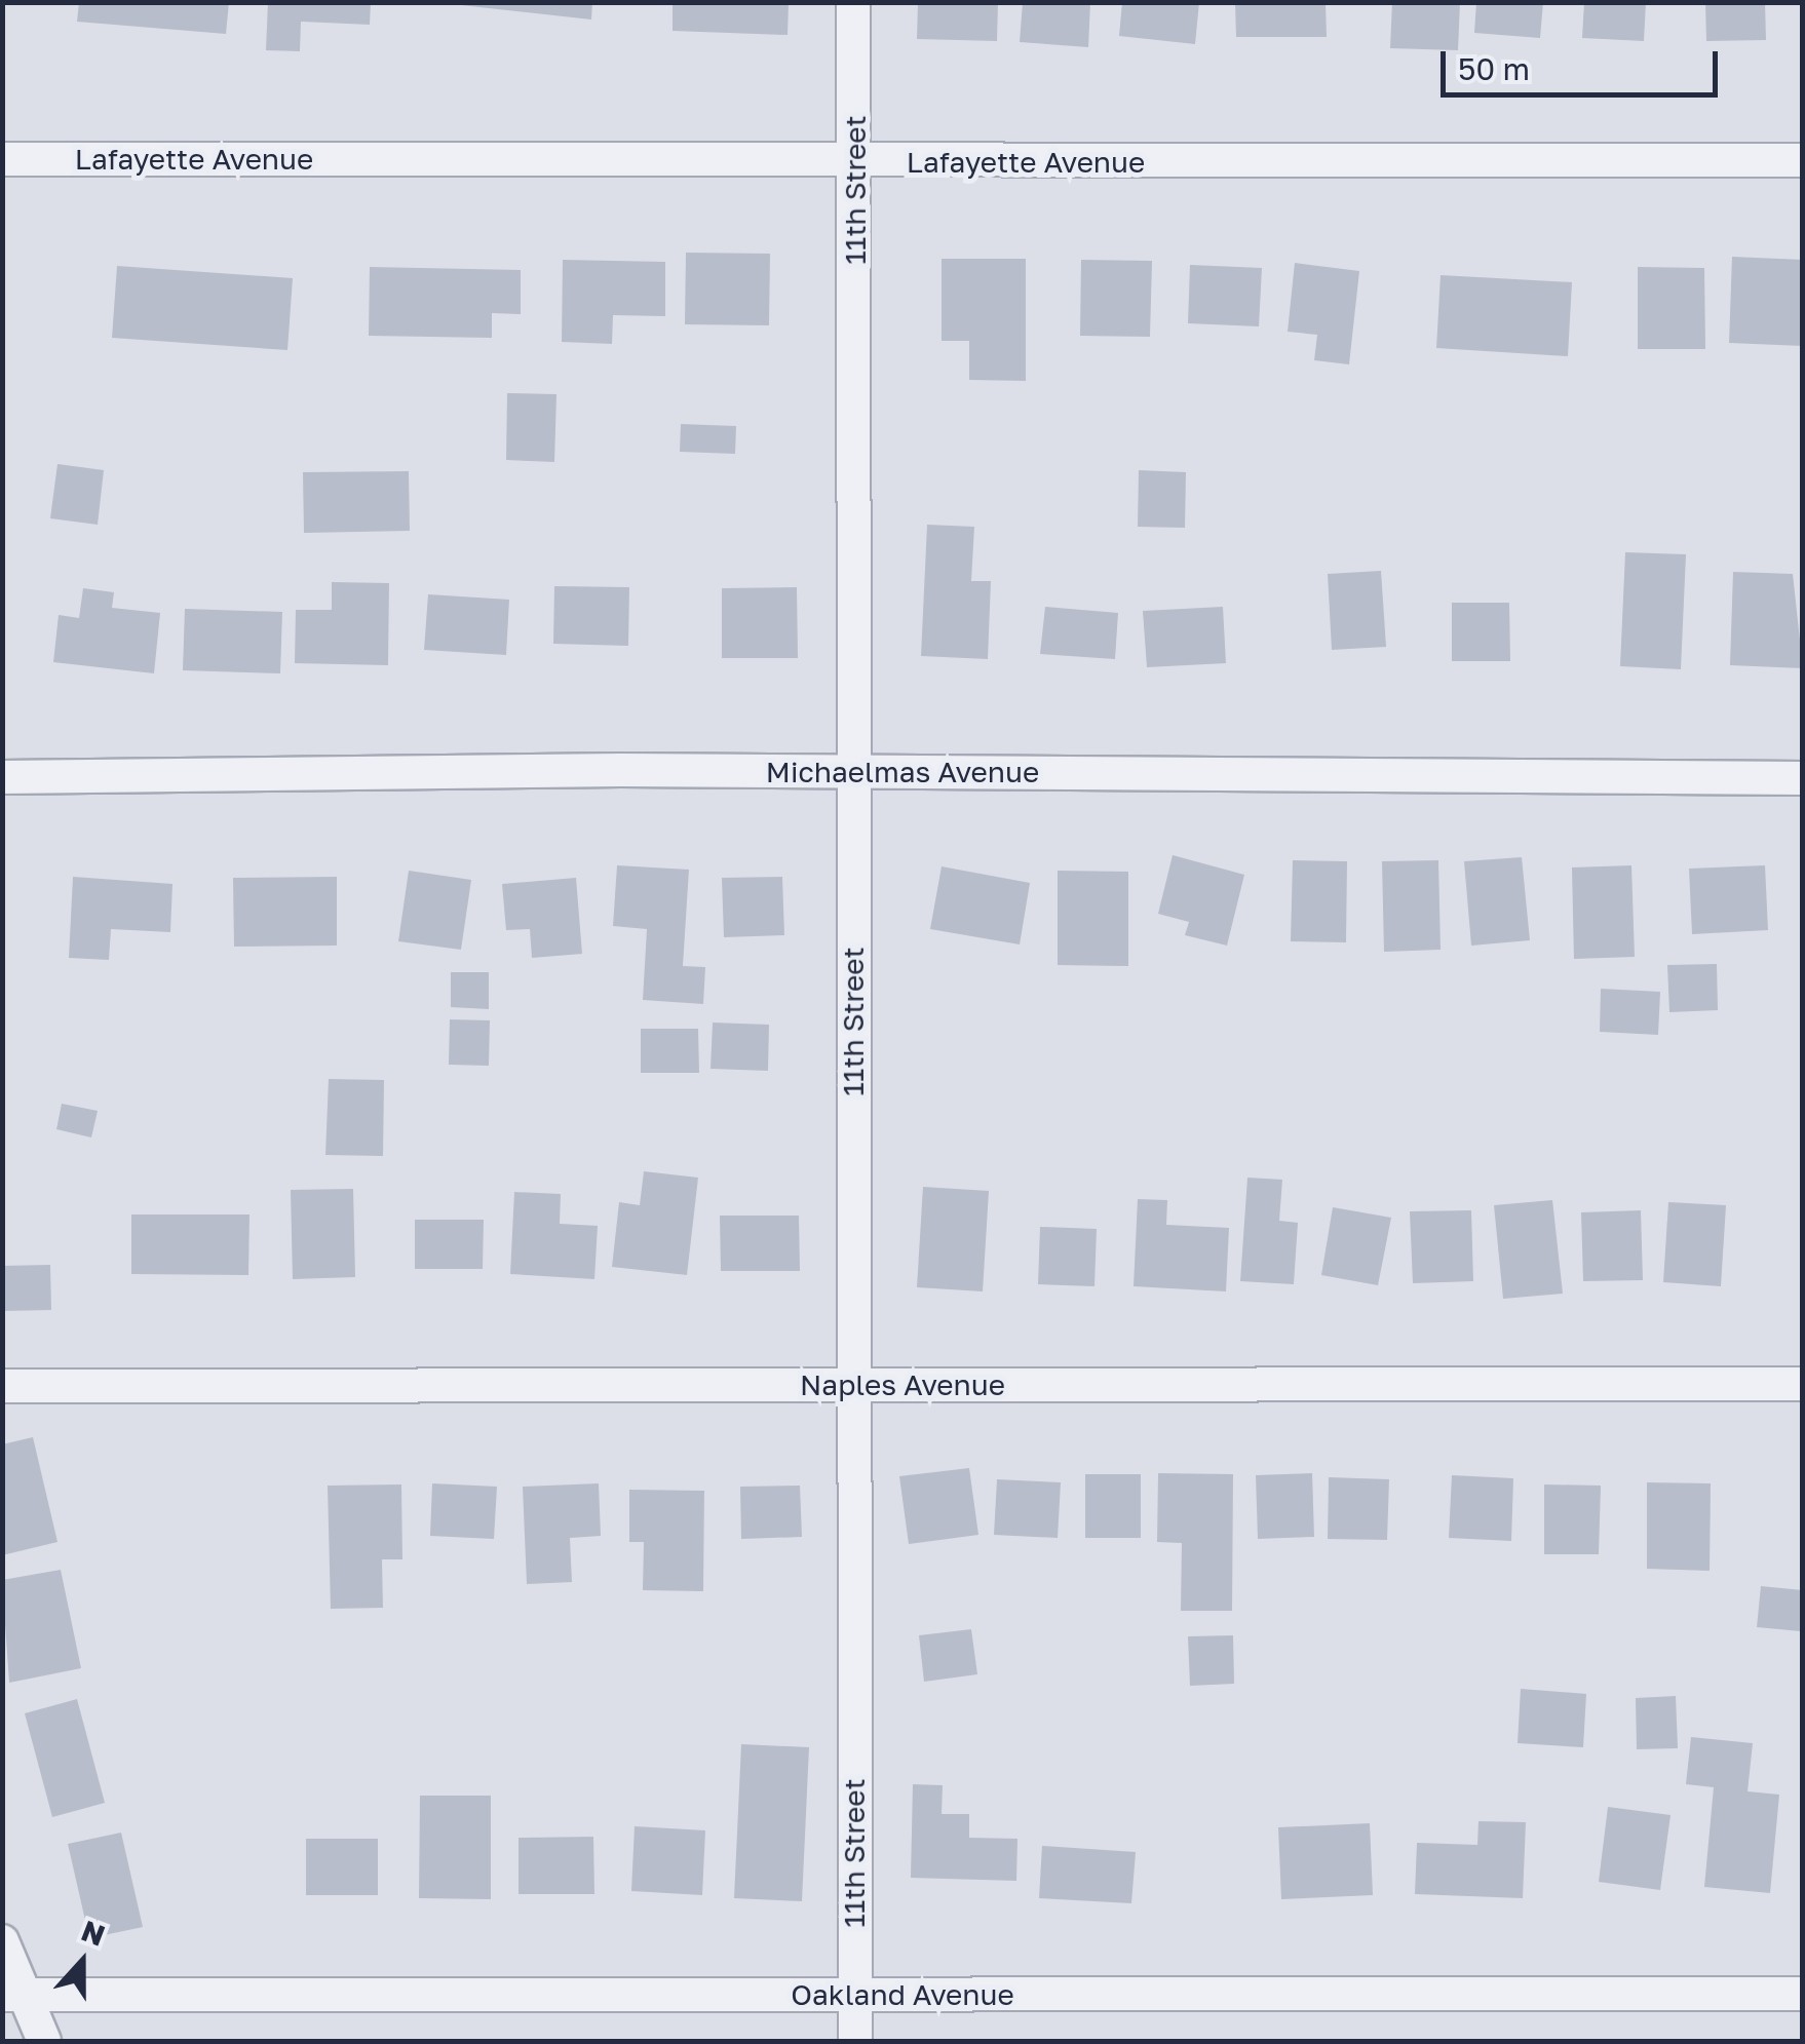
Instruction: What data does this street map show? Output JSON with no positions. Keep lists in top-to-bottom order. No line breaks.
{"streets":{"street":["Lafayette Avenue","11th Street","Michaelmas Avenue","Naples Avenue","Oakland Avenue"]},"crossings":[["Lafayette Avenue","11th Street"],["11th Street","Michaelmas Avenue"],["11th Street","Naples Avenue"],["11th Street","Oakland Avenue"]],"scale_bar":"50 m","north":"top"}
